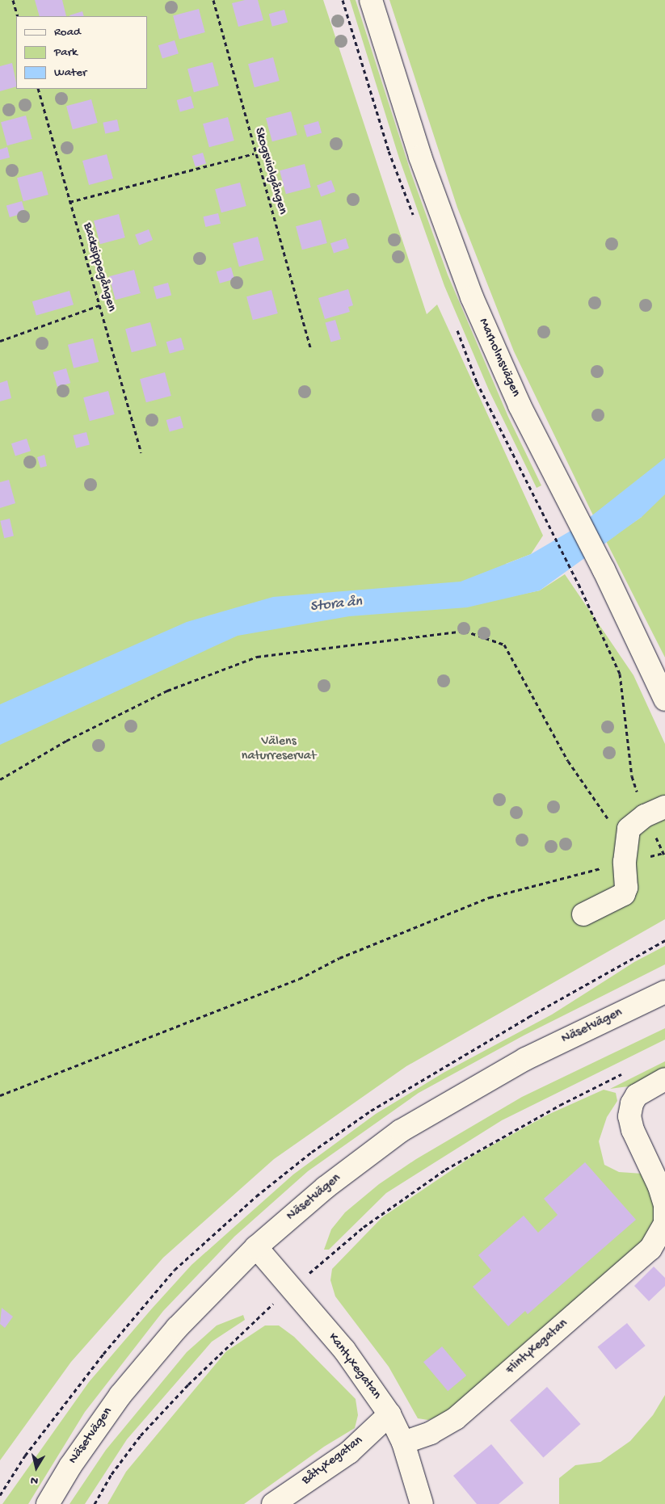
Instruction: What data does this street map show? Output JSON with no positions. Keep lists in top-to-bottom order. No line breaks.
{"streets":{"street":["Marholmsvägen","Näsetvägen","Flintyxegatan","Kantyxegatan","Båtyxegatan"],"path":["Skogsviolgången","Backsippegången"]},"crossings":[["Näsetvägen","Kantyxegatan"],["Flintyxegatan","Kantyxegatan"],["Kantyxegatan","Båtyxegatan"]],"water":["Stora ån"],"parks":["Välens naturreservat"],"legend":["Road","Park","Water"],"north":"bottom"}
